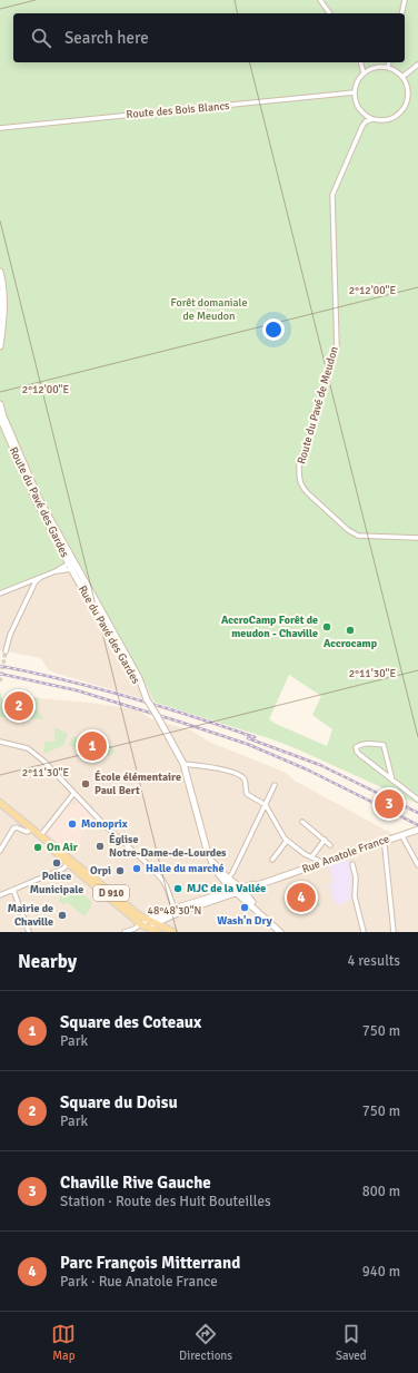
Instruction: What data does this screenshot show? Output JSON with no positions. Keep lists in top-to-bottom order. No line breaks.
{"streets":{"main road":["Route du Pavé des Gardes","Rue du Pavé des Gardes","Rue Anatole France","D 910"],"street":["Route des Bois Blancs","Route du Pavé de Meudon"]},"crossings":[["Route des Bois Blancs","Route du Pavé de Meudon"],["Route du Pavé des Gardes","Rue du Pavé des Gardes"],["Rue du Pavé des Gardes","Rue Anatole France"],["Rue Anatole France","D 910"]],"parks":["Forêt domaniale de Meudon"],"places":["AccroCamp Forêt de meudon - Chaville","Accrocamp","École élémentaire Paul Bert","Monoprix","Église Notre-Dame-de-Lourdes","On Air","Police Municipale","Halle du marché","Orpi","MJC de la Vallée","Wash'n Dry","Mairie de Chaville"],"page":{"search":"Search here","pins":["2","1","3","4"],"heading":["Nearby","4 results"],"list":[{"mark":"1","name":"Square des Coteaux","note":"Park","value":"750 m"},{"mark":"2","name":"Square du Doisu","note":"Park","value":"750 m"},{"mark":"3","name":"Chaville Rive Gauche","note":"Station · Route des Huit Bouteilles","value":"800 m"},{"mark":"4","name":"Parc François Mitterrand","note":"Park · Rue Anatole France","value":"940 m"}],"nav":["Map","Directions","Saved"]},"coordinates":["2°12'00\"E","2°11'30\"E","48°48'30\"N"]}
